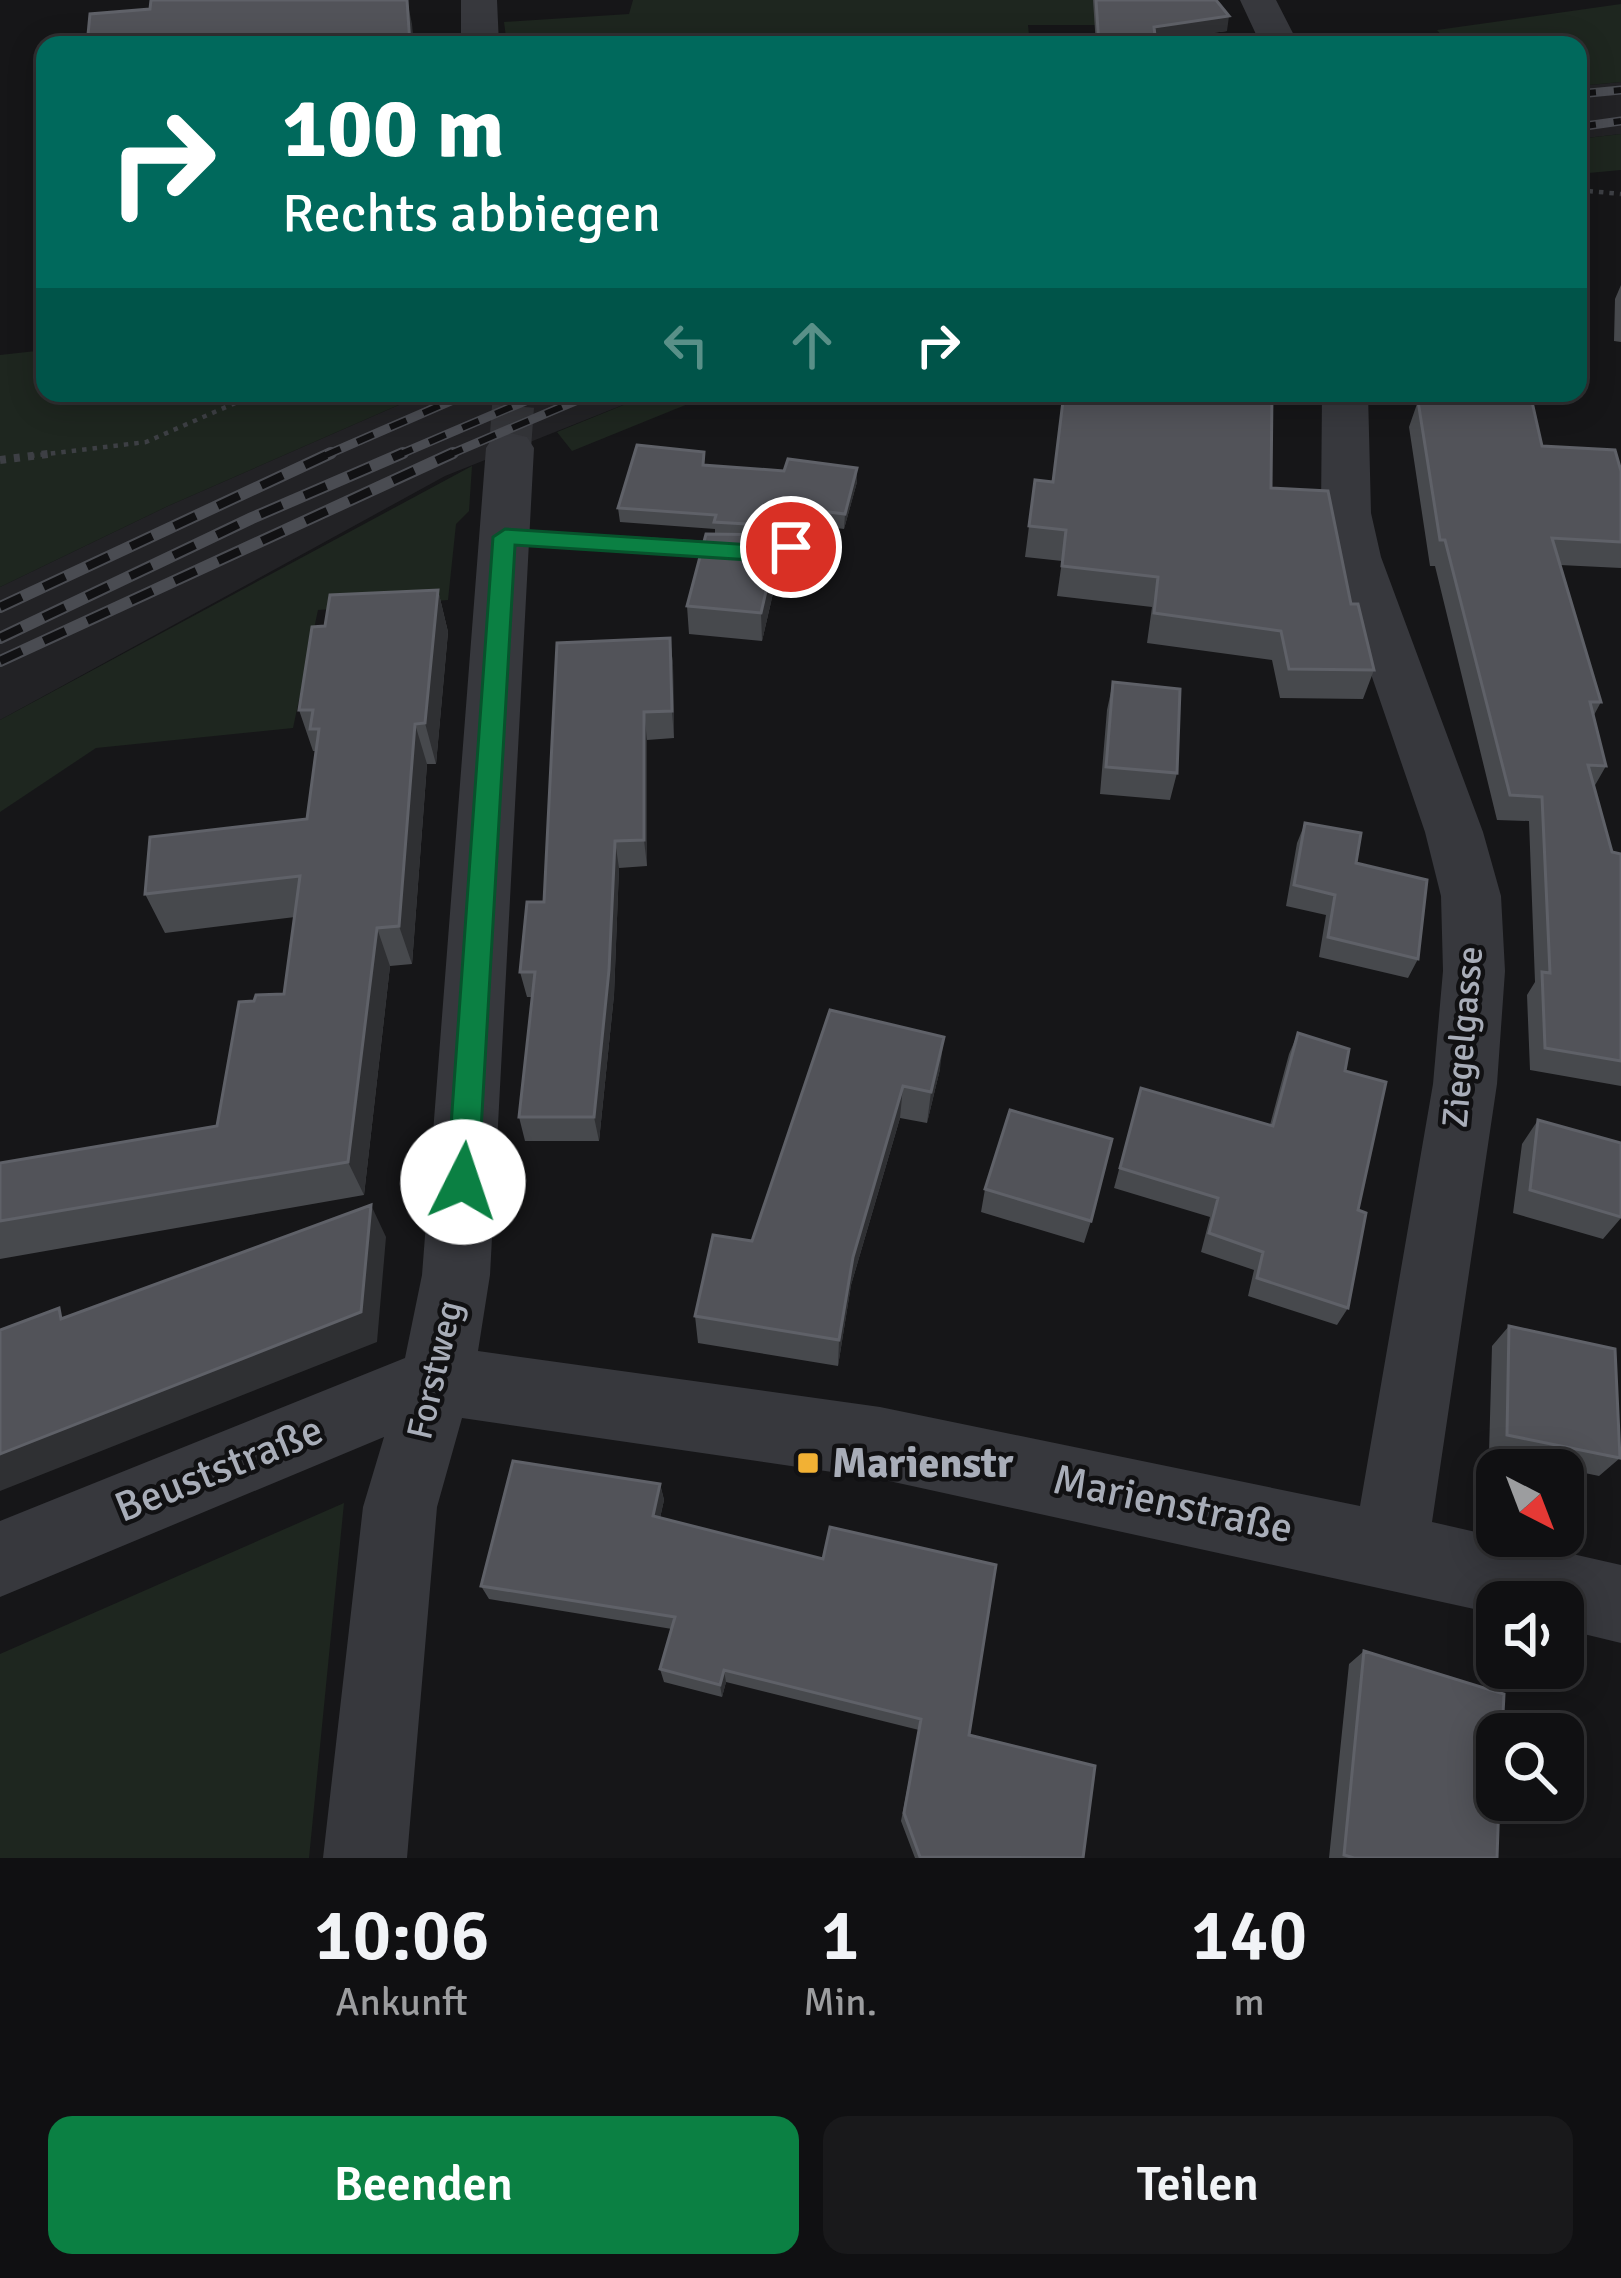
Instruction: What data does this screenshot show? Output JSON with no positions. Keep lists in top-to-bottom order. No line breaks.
{"streets":{"street":["Ziegelgasse","Forstweg","Beuststraße","Marienstraße"]},"crossings":[["Ziegelgasse","Marienstraße"],["Forstweg","Beuststraße"],["Forstweg","Marienstraße"],["Beuststraße","Marienstraße"]],"places":{"transit":["Marienstr"]},"north":"bottom right","page":{"turn":["100 m","Rechts abbiegen"],"eta":["10:06","Ankunft","1","Min.","140","m"],"buttons":["Beenden","Teilen"]}}
